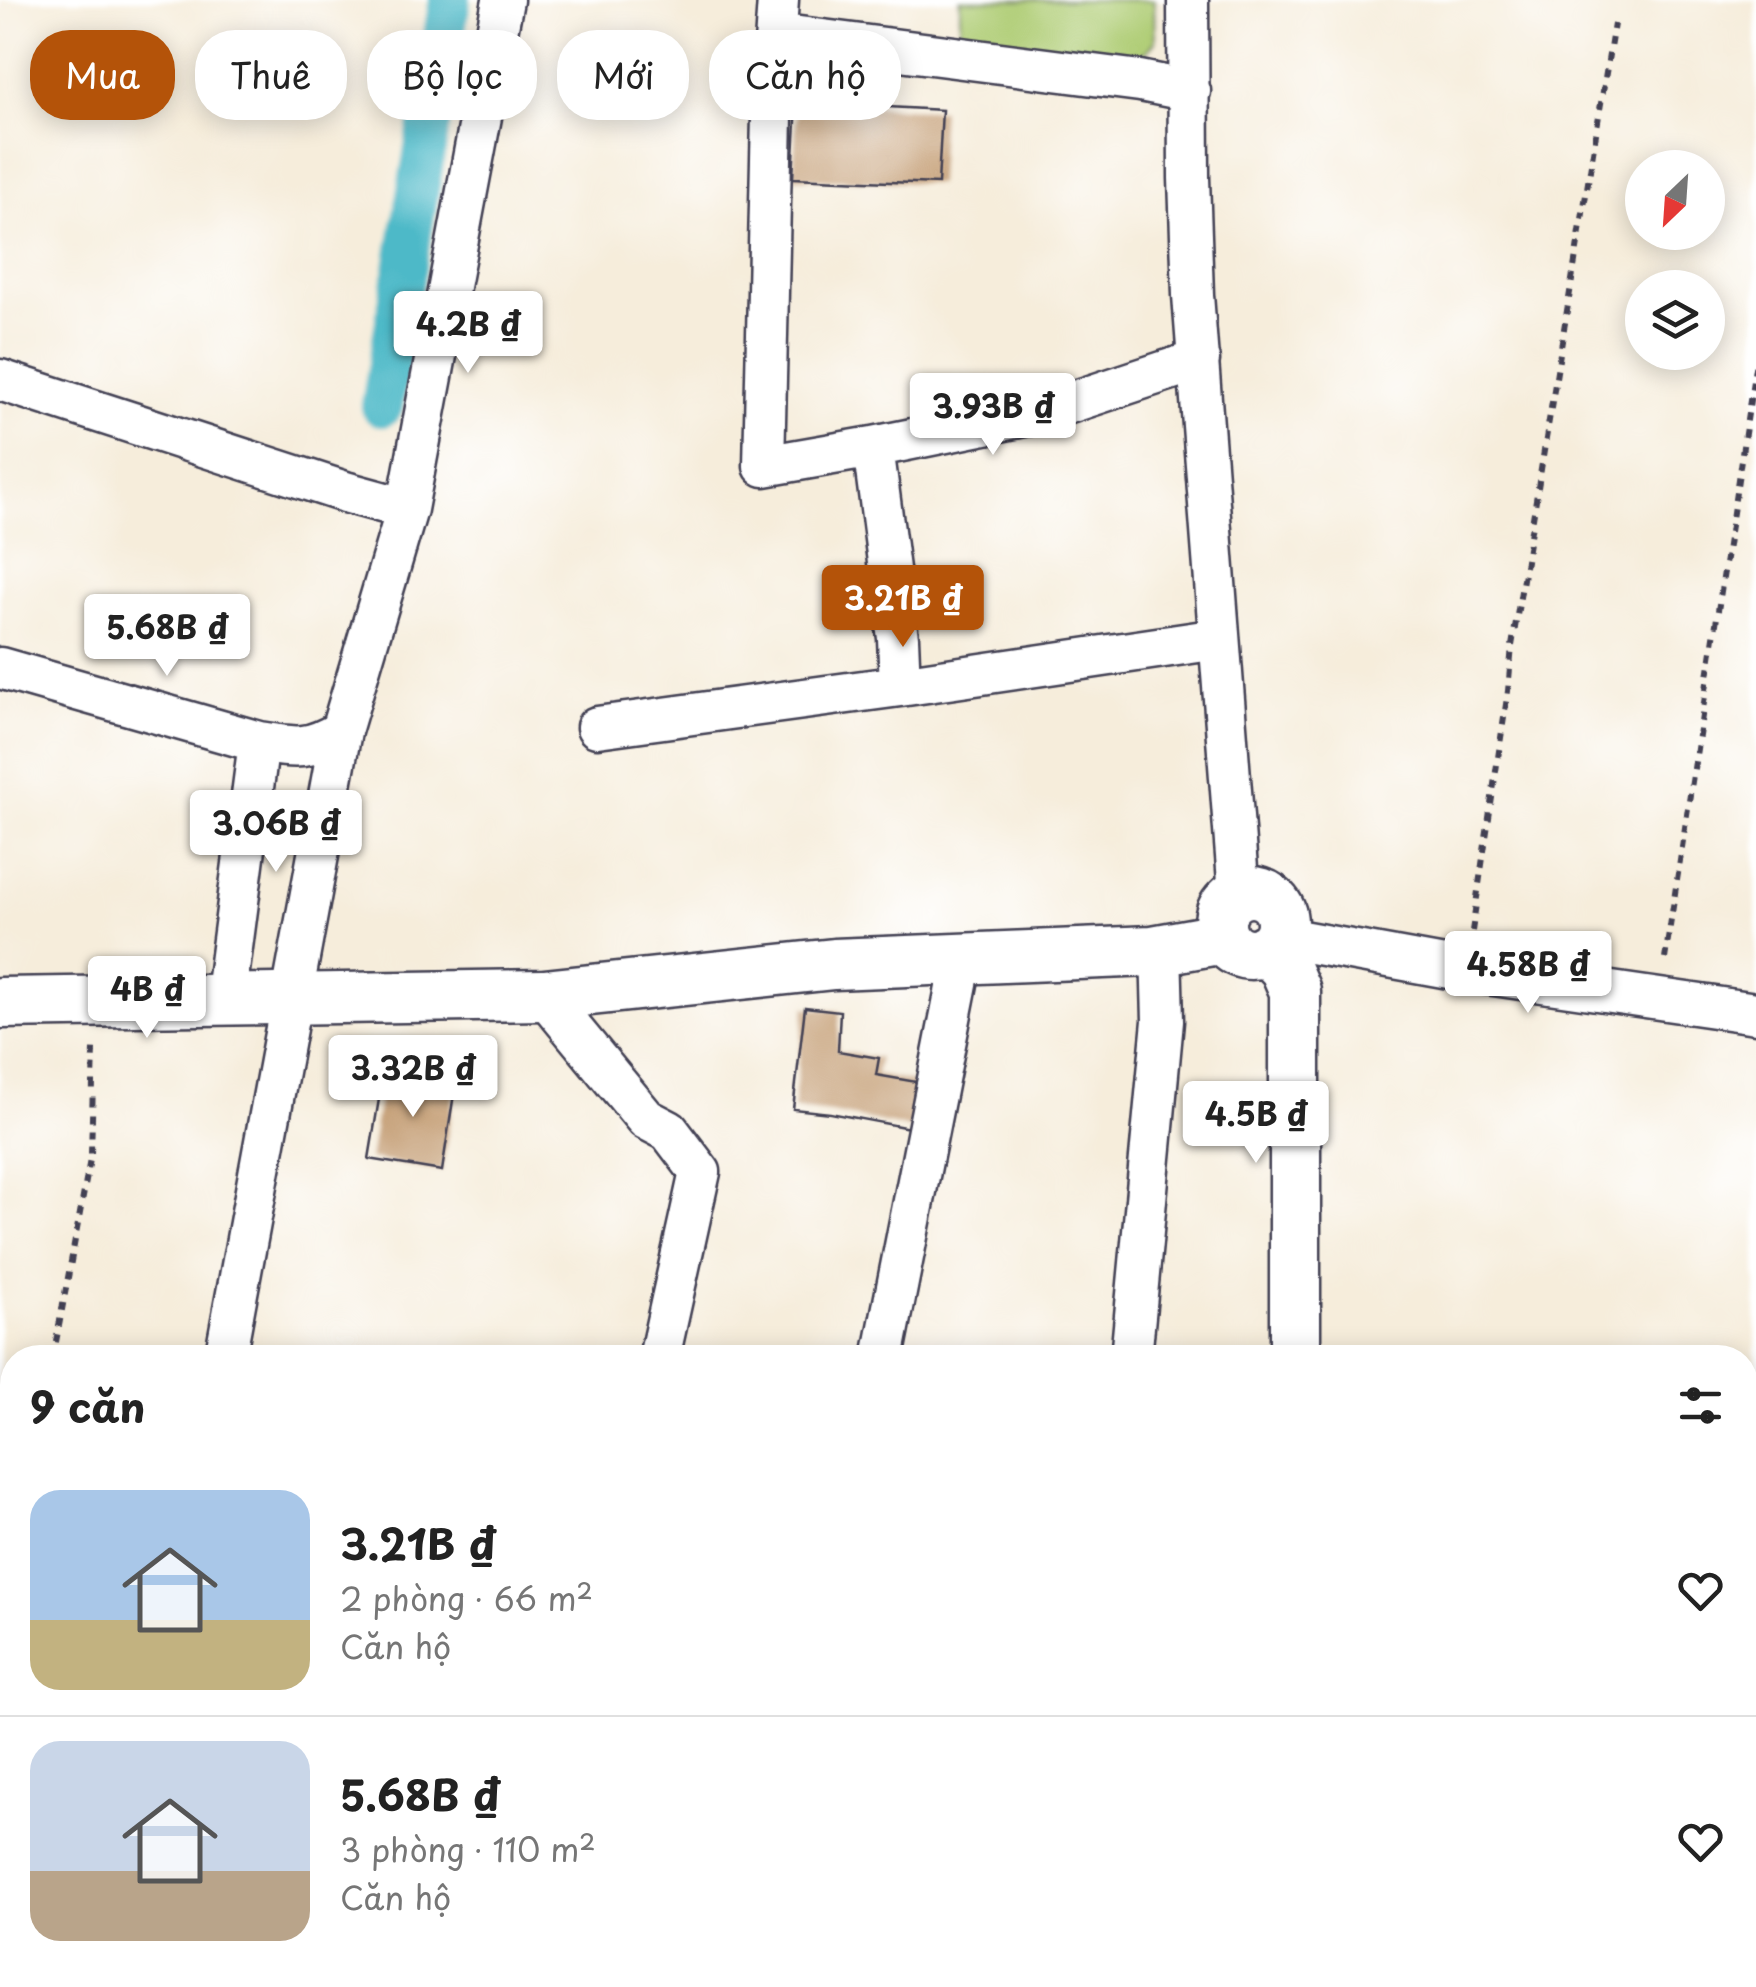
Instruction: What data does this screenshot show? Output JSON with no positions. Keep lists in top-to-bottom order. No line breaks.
{"north":"bottom left","page":{"chip":["Mua","Thuê","Bộ lọc","Mới","Căn hộ"],"price":["4.2B ₫","3.93B ₫","3.21B ₫","5.68B ₫","3.06B ₫","4.58B ₫","4B ₫","3.32B ₫","4.5B ₫"],"heading":"9 căn","list":[{"name":"3.21B ₫","note":"2 phòng · 66 m² · Căn hộ"},{"name":"5.68B ₫","note":"3 phòng · 110 m² · Căn hộ"}]}}
